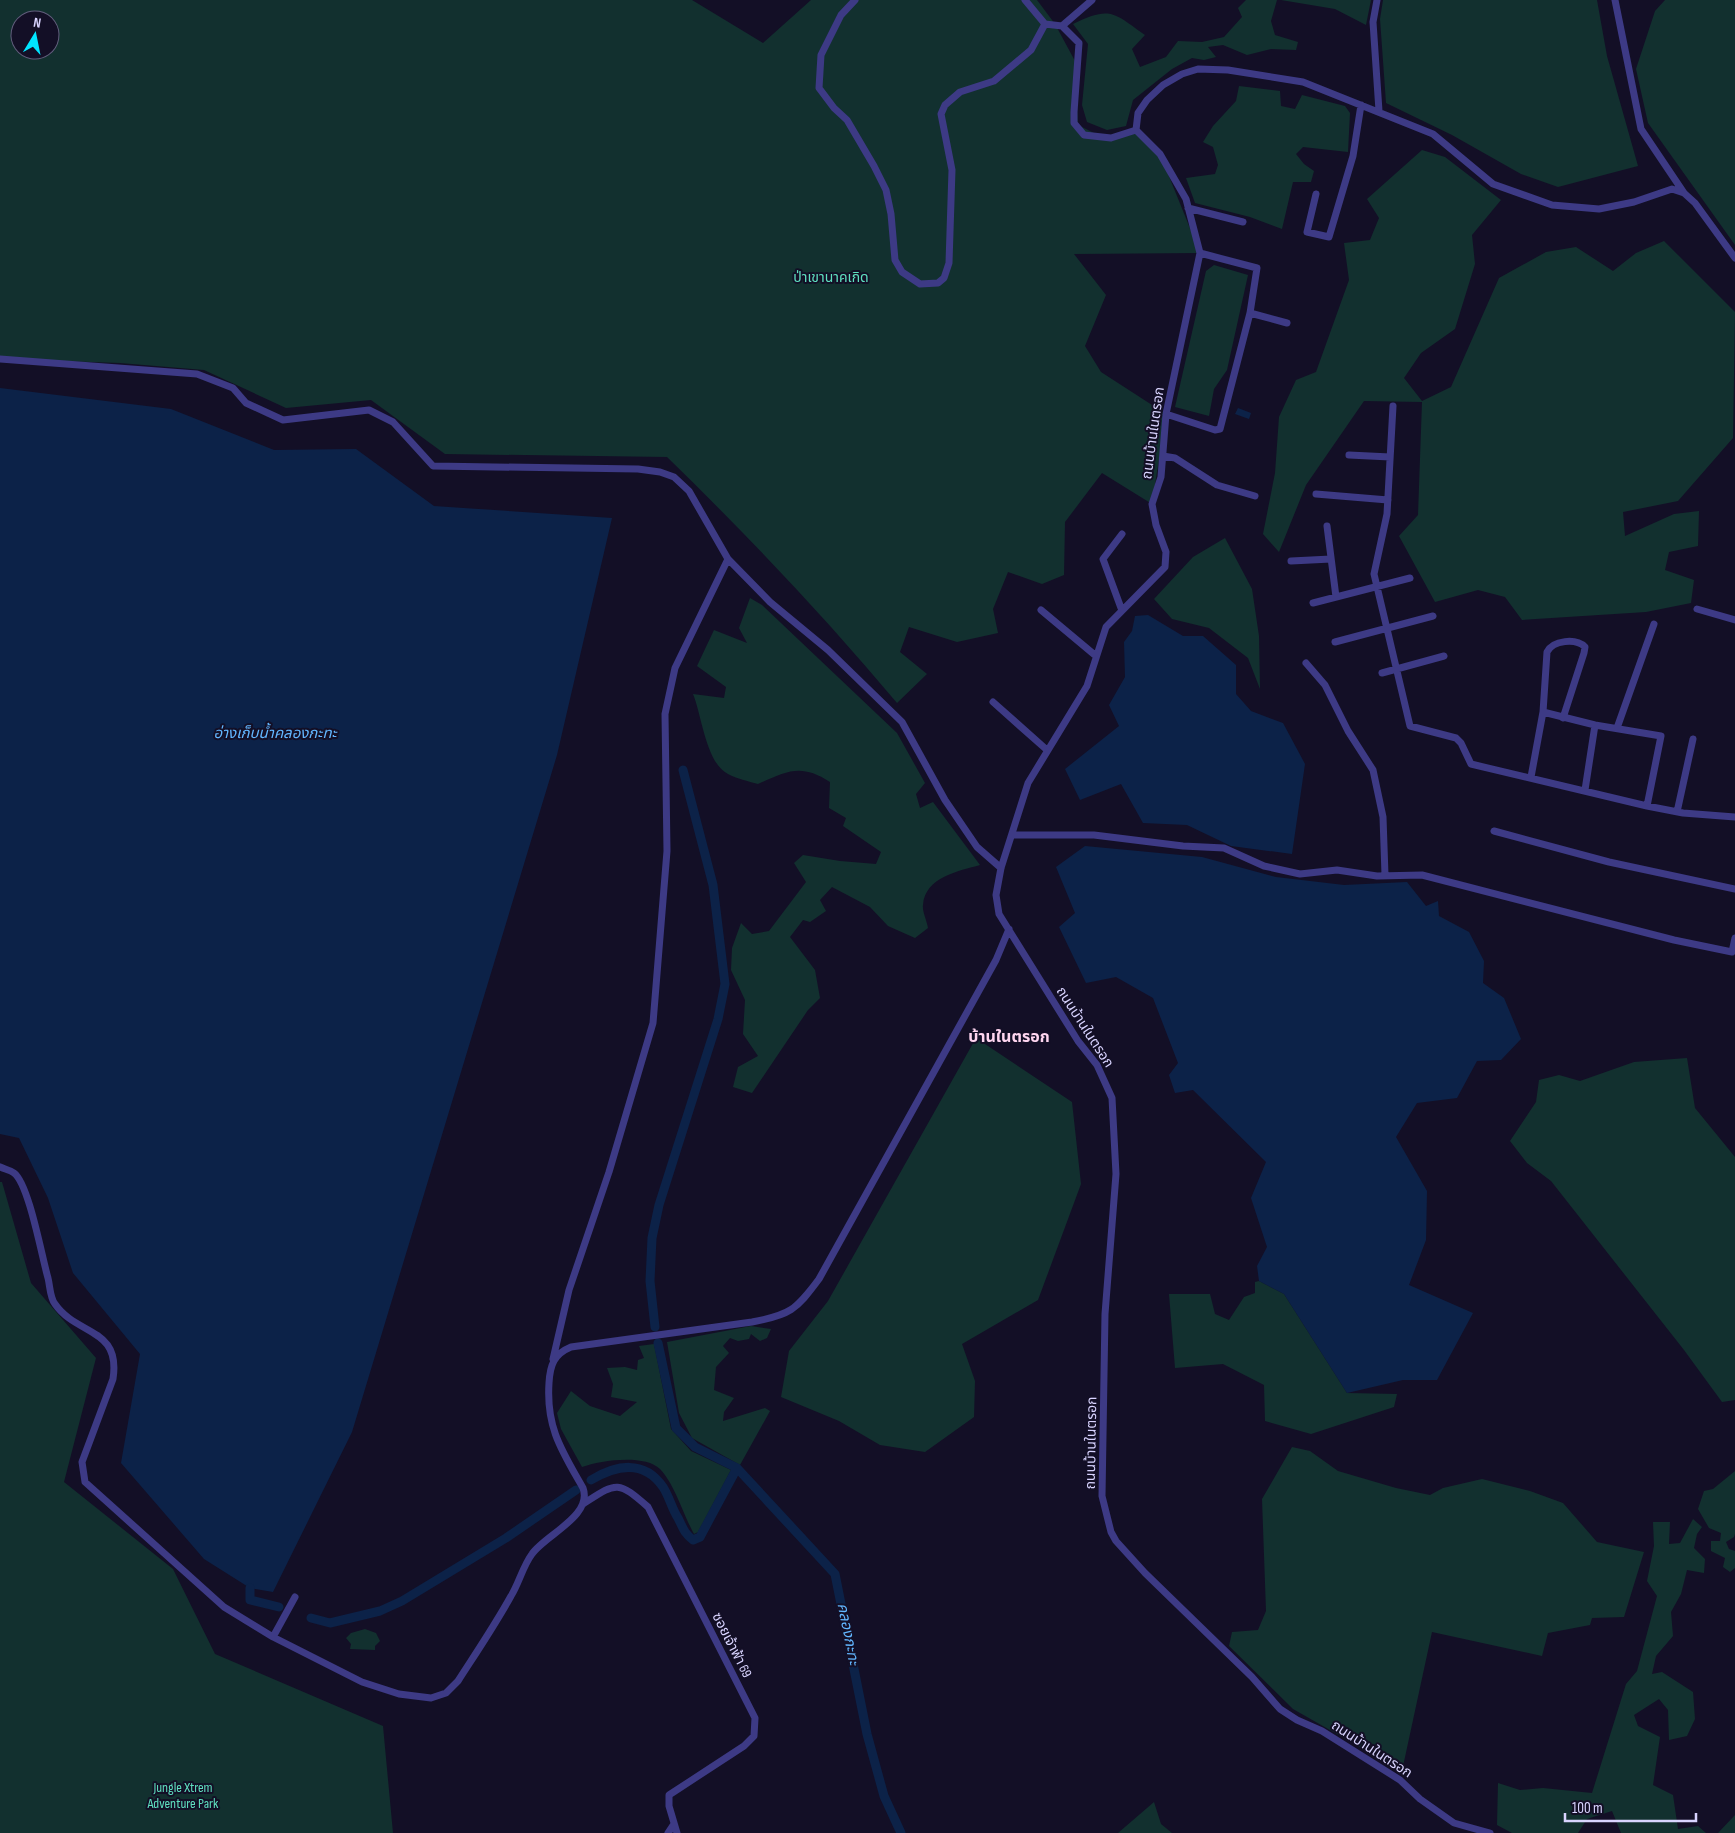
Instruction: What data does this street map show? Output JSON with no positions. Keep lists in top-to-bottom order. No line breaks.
{"streets":{"street":["ถนนบ้านในตรอก","ซอยเจ้าฟ้า 69"]},"districts":["บ้านในตรอก"],"water":["อ่างเก็บน้ำคลองกะทะ","คลองกะทะ"],"parks":["ป่าเขานาคเกิด","Jungle Xtrem Adventure Park"],"scale_bar":"100 m","north":"top"}
